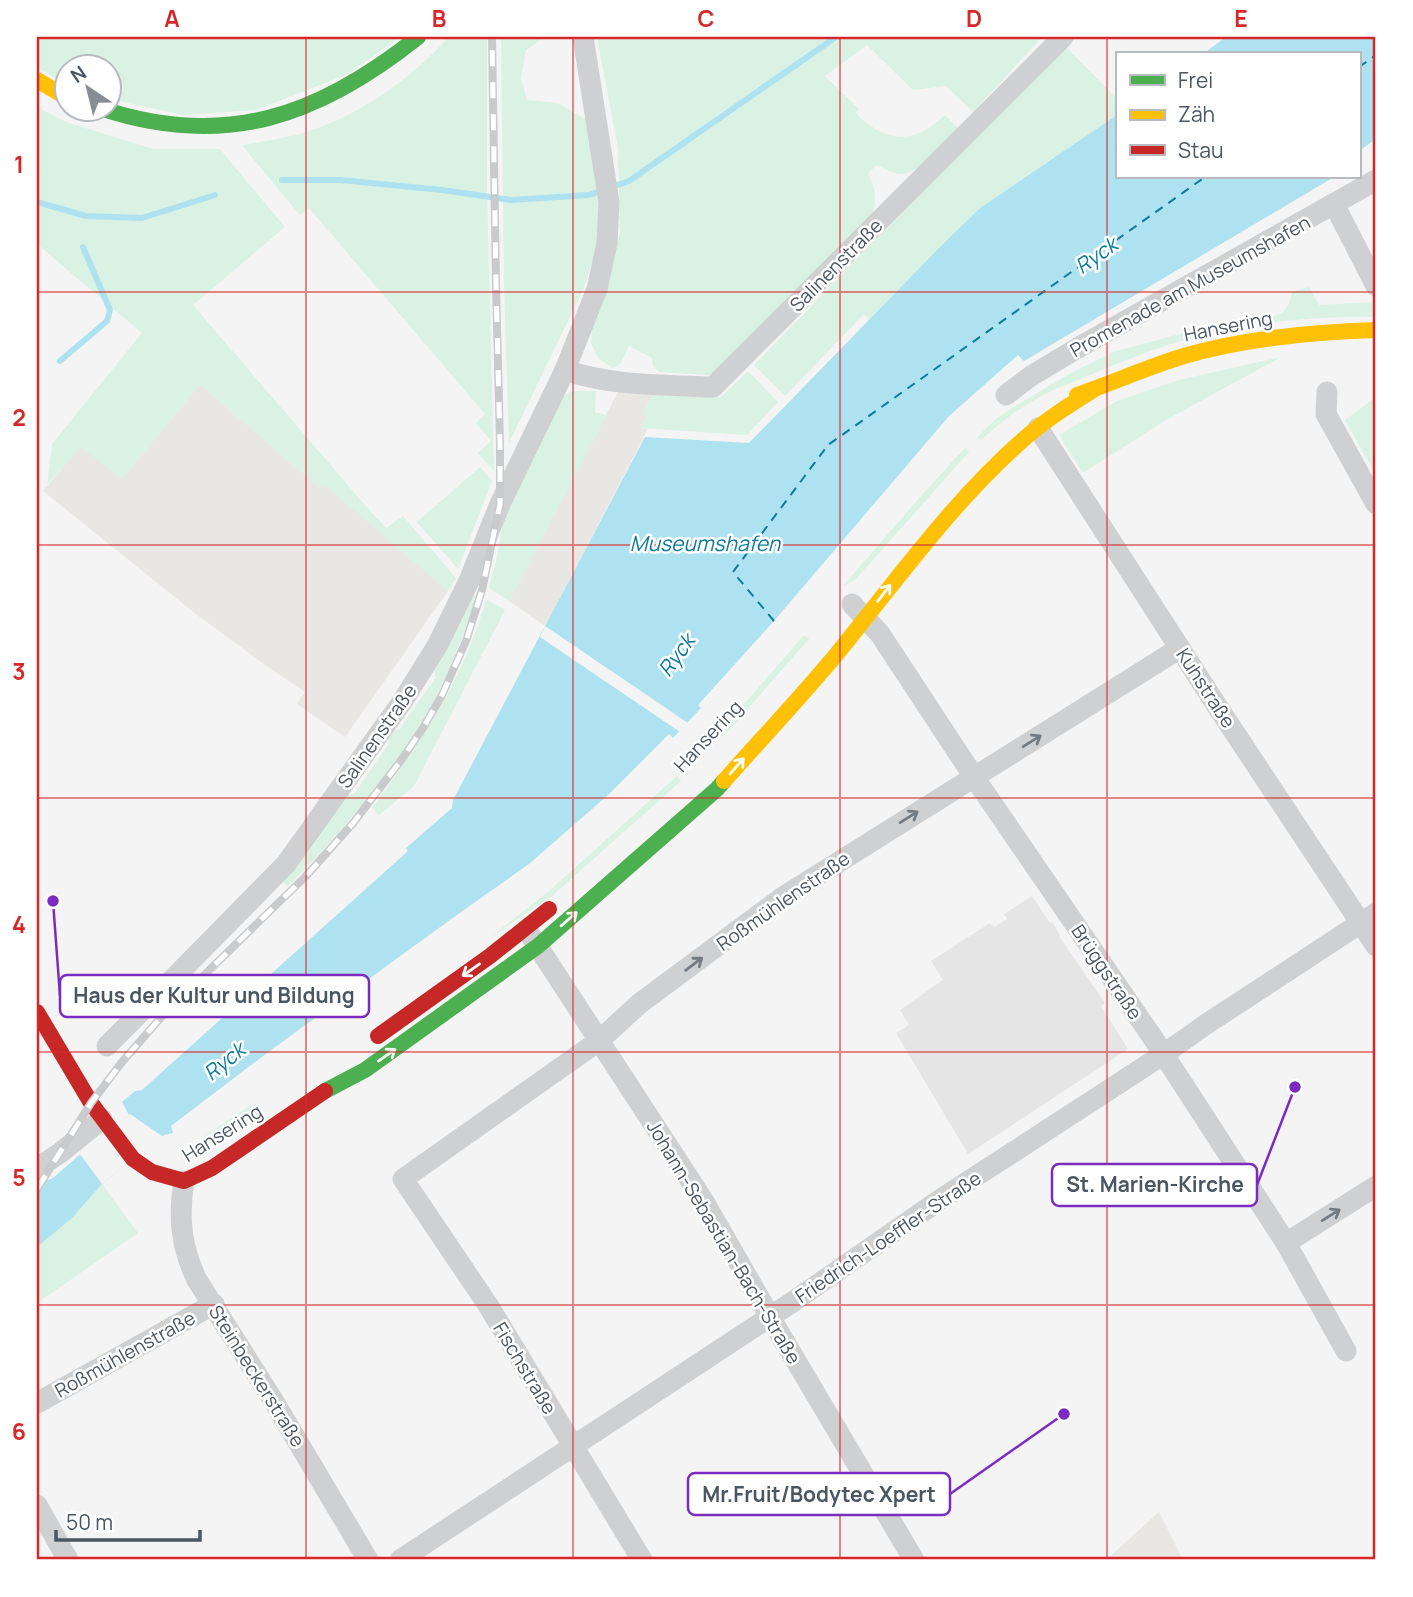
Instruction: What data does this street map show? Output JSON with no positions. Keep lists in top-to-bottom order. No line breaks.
{"streets":{"main road":["Hansering"],"street":["Salinenstraße","Promenade am Museumshafen","Kuhstraße","Roßmühlenstraße","Brüggstraße","Friedrich-Loeffler-Straße","Johann-Sebastian-Bach-Straße","Fischstraße","Steinbeckerstraße"]},"crossings":[["Hansering","Kuhstraße"],["Hansering","Brüggstraße"],["Hansering","Johann-Sebastian-Bach-Straße"],["Hansering","Steinbeckerstraße"],["Kuhstraße","Roßmühlenstraße"],["Kuhstraße","Friedrich-Loeffler-Straße"],["Roßmühlenstraße","Brüggstraße"],["Roßmühlenstraße","Johann-Sebastian-Bach-Straße"],["Roßmühlenstraße","Fischstraße"],["Roßmühlenstraße","Steinbeckerstraße"],["Brüggstraße","Friedrich-Loeffler-Straße"],["Friedrich-Loeffler-Straße","Johann-Sebastian-Bach-Straße"],["Friedrich-Loeffler-Straße","Fischstraße"]],"one_way":["Roßmühlenstraße"],"water":["Ryck","Museumshafen"],"places":["Haus der Kultur und Bildung","St. Marien-Kirche","Mr.Fruit/Bodytec Xpert"],"legend":["Frei","Zäh","Stau"],"scale_bar":"50 m","north":"top left","grid":{"columns":["A","B","C","D","E"],"rows":["1","2","3","4","5","6"]}}
